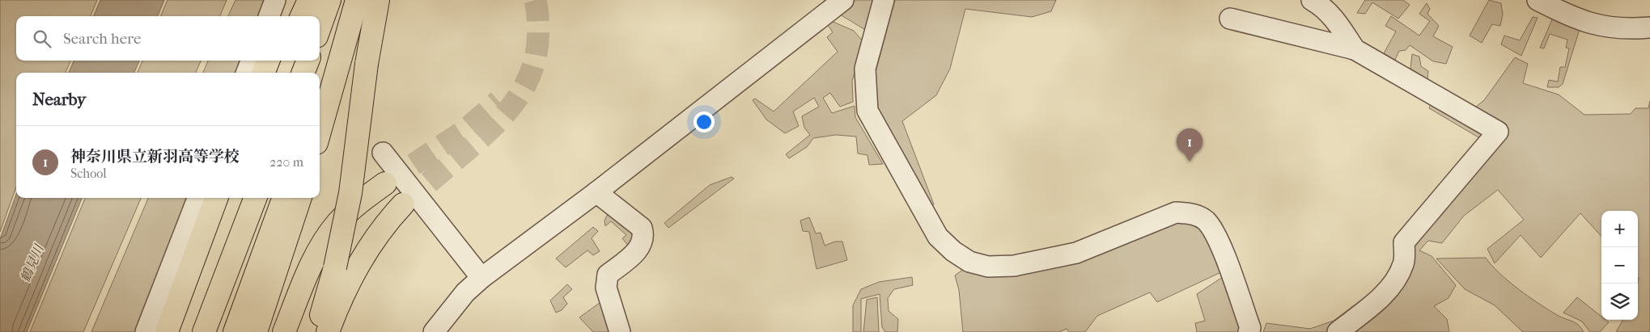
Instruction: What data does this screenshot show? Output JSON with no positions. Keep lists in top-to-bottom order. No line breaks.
{"water":["鶴見川"],"page":{"search":"Search here","heading":"Nearby","list":[{"mark":"1","name":"神奈川県立新羽高等学校","note":"School","value":"220 m"}],"pins":"1","map_buttons":["+","−"]}}
